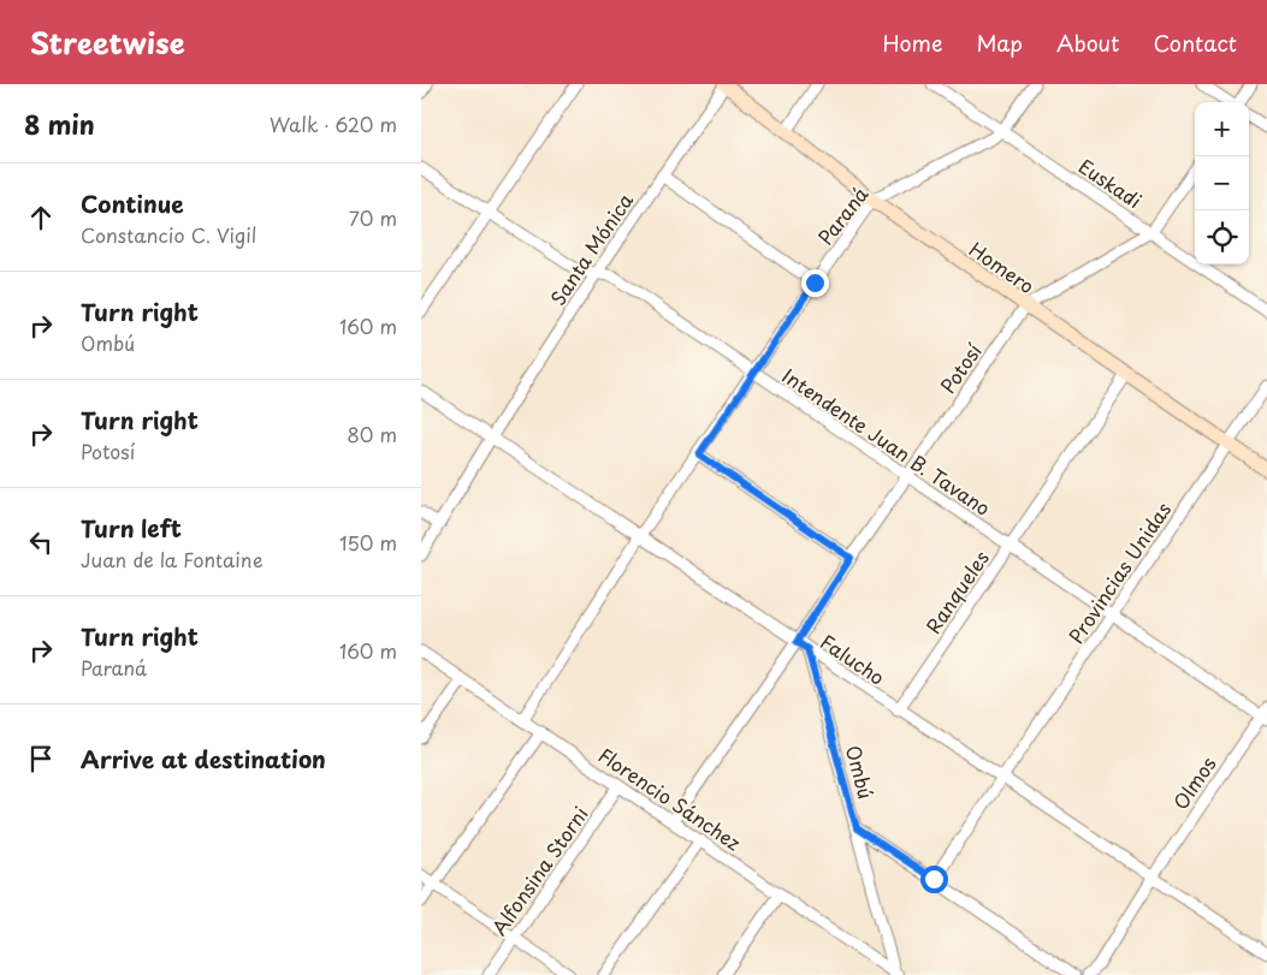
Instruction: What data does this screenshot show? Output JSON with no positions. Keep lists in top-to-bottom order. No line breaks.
{"streets":{"main road":["Homero"],"street":["Euskadi","Paraná","Santa Mónica","Potosí","Intendente Juan B. Tavano","Provincias Unidas","Ranqueles","Falucho","Ombú","Olmos","Florencio Sánchez","Alfonsina Storni"]},"crossings":[["Euskadi","Paraná"],["Euskadi","Potosí"],["Paraná","Homero"],["Paraná","Intendente Juan B. Tavano"],["Paraná","Falucho"],["Paraná","Florencio Sánchez"],["Santa Mónica","Homero"],["Santa Mónica","Intendente Juan B. Tavano"],["Santa Mónica","Falucho"],["Homero","Potosí"],["Homero","Provincias Unidas"],["Homero","Ranqueles"],["Potosí","Intendente Juan B. Tavano"],["Potosí","Falucho"],["Potosí","Florencio Sánchez"],["Intendente Juan B. Tavano","Provincias Unidas"],["Intendente Juan B. Tavano","Ranqueles"],["Intendente Juan B. Tavano","Olmos"],["Provincias Unidas","Falucho"],["Ranqueles","Falucho"],["Falucho","Ombú"],["Falucho","Olmos"],["Ombú","Florencio Sánchez"],["Florencio Sánchez","Alfonsina Storni"]],"page":{"header":"Streetwise","nav":["Home","Map","About","Contact"],"heading":["8 min","Walk · 620 m"],"map_buttons":["+","−"],"list":[["Continue","Constancio C. Vigil","70 m"],["Turn right","Ombú","160 m"],["Turn right","Potosí","80 m"],["Turn left","Juan de la Fontaine","150 m"],["Turn right","Paraná","160 m"],"Arrive at destination"]}}
